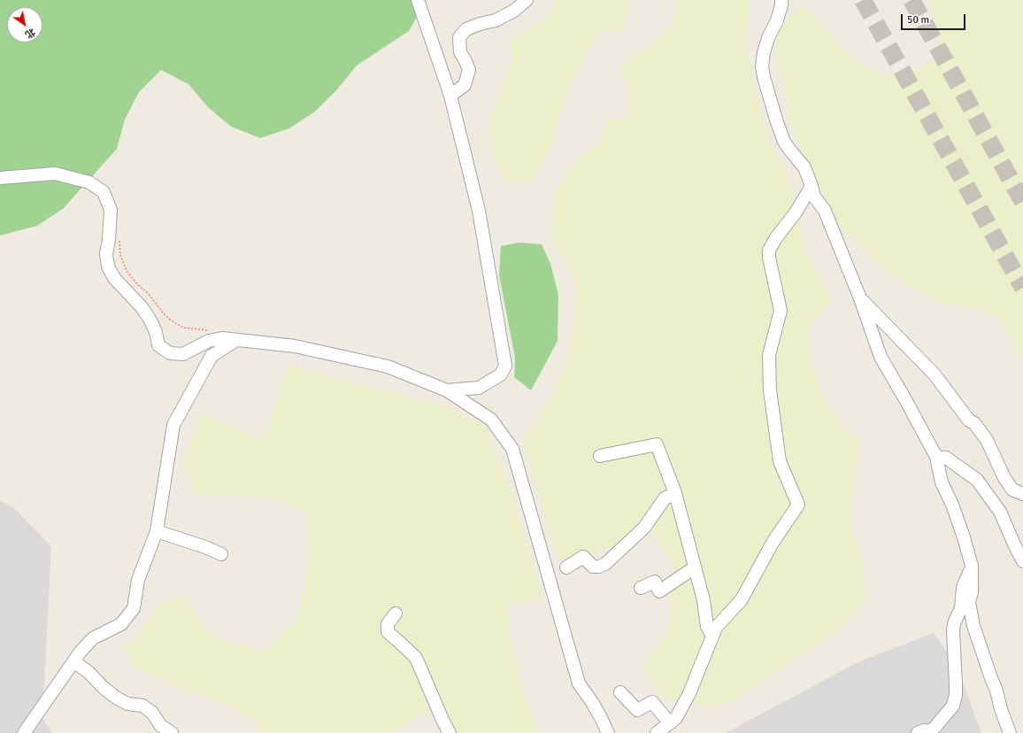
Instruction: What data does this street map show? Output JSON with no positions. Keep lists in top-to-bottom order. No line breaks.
{"scale_bar":"50 m","north":"bottom right"}
